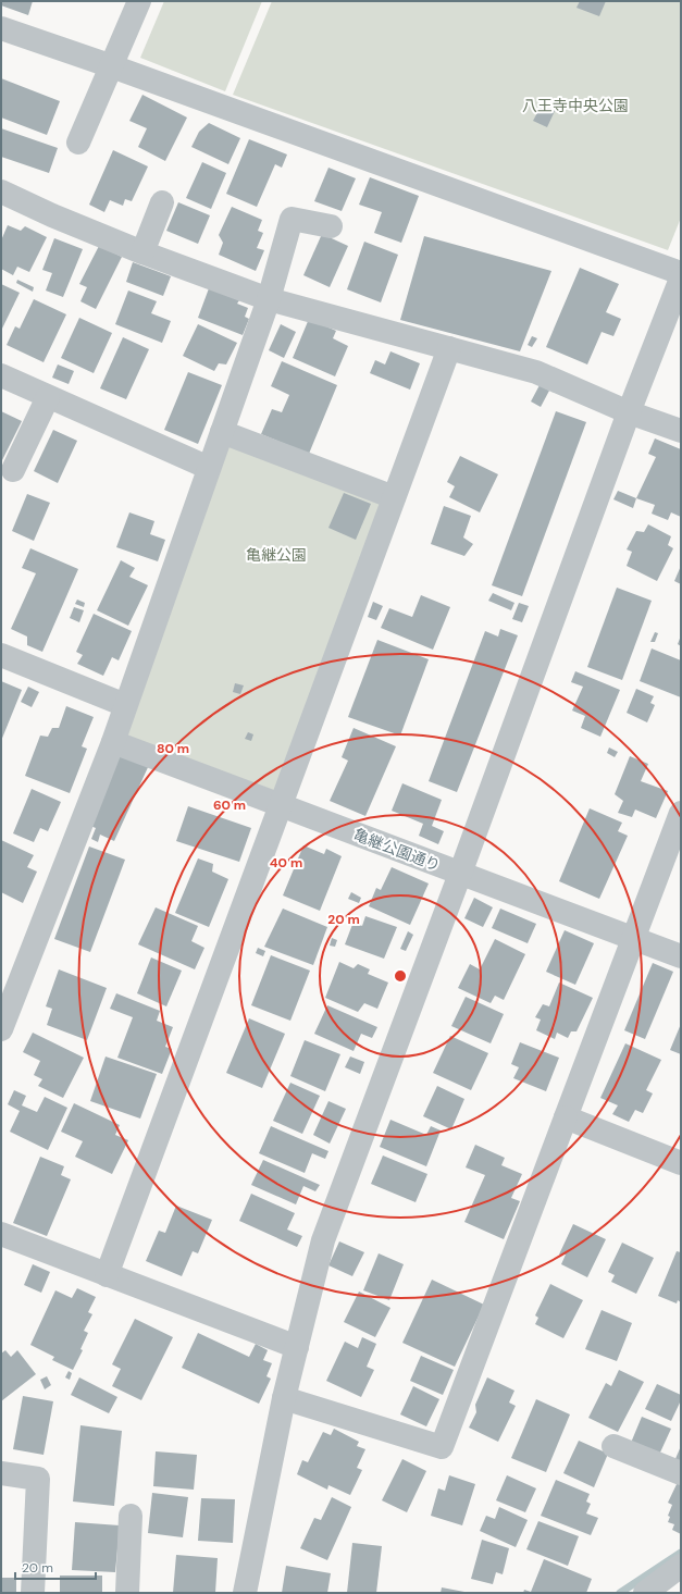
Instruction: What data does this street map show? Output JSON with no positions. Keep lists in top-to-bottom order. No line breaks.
{"streets":{"street":["亀継公園通り"]},"parks":["八王寺中央公園","亀継公園"],"scale_bar":"20 m","rings":["80 m","60 m","40 m","20 m"]}
